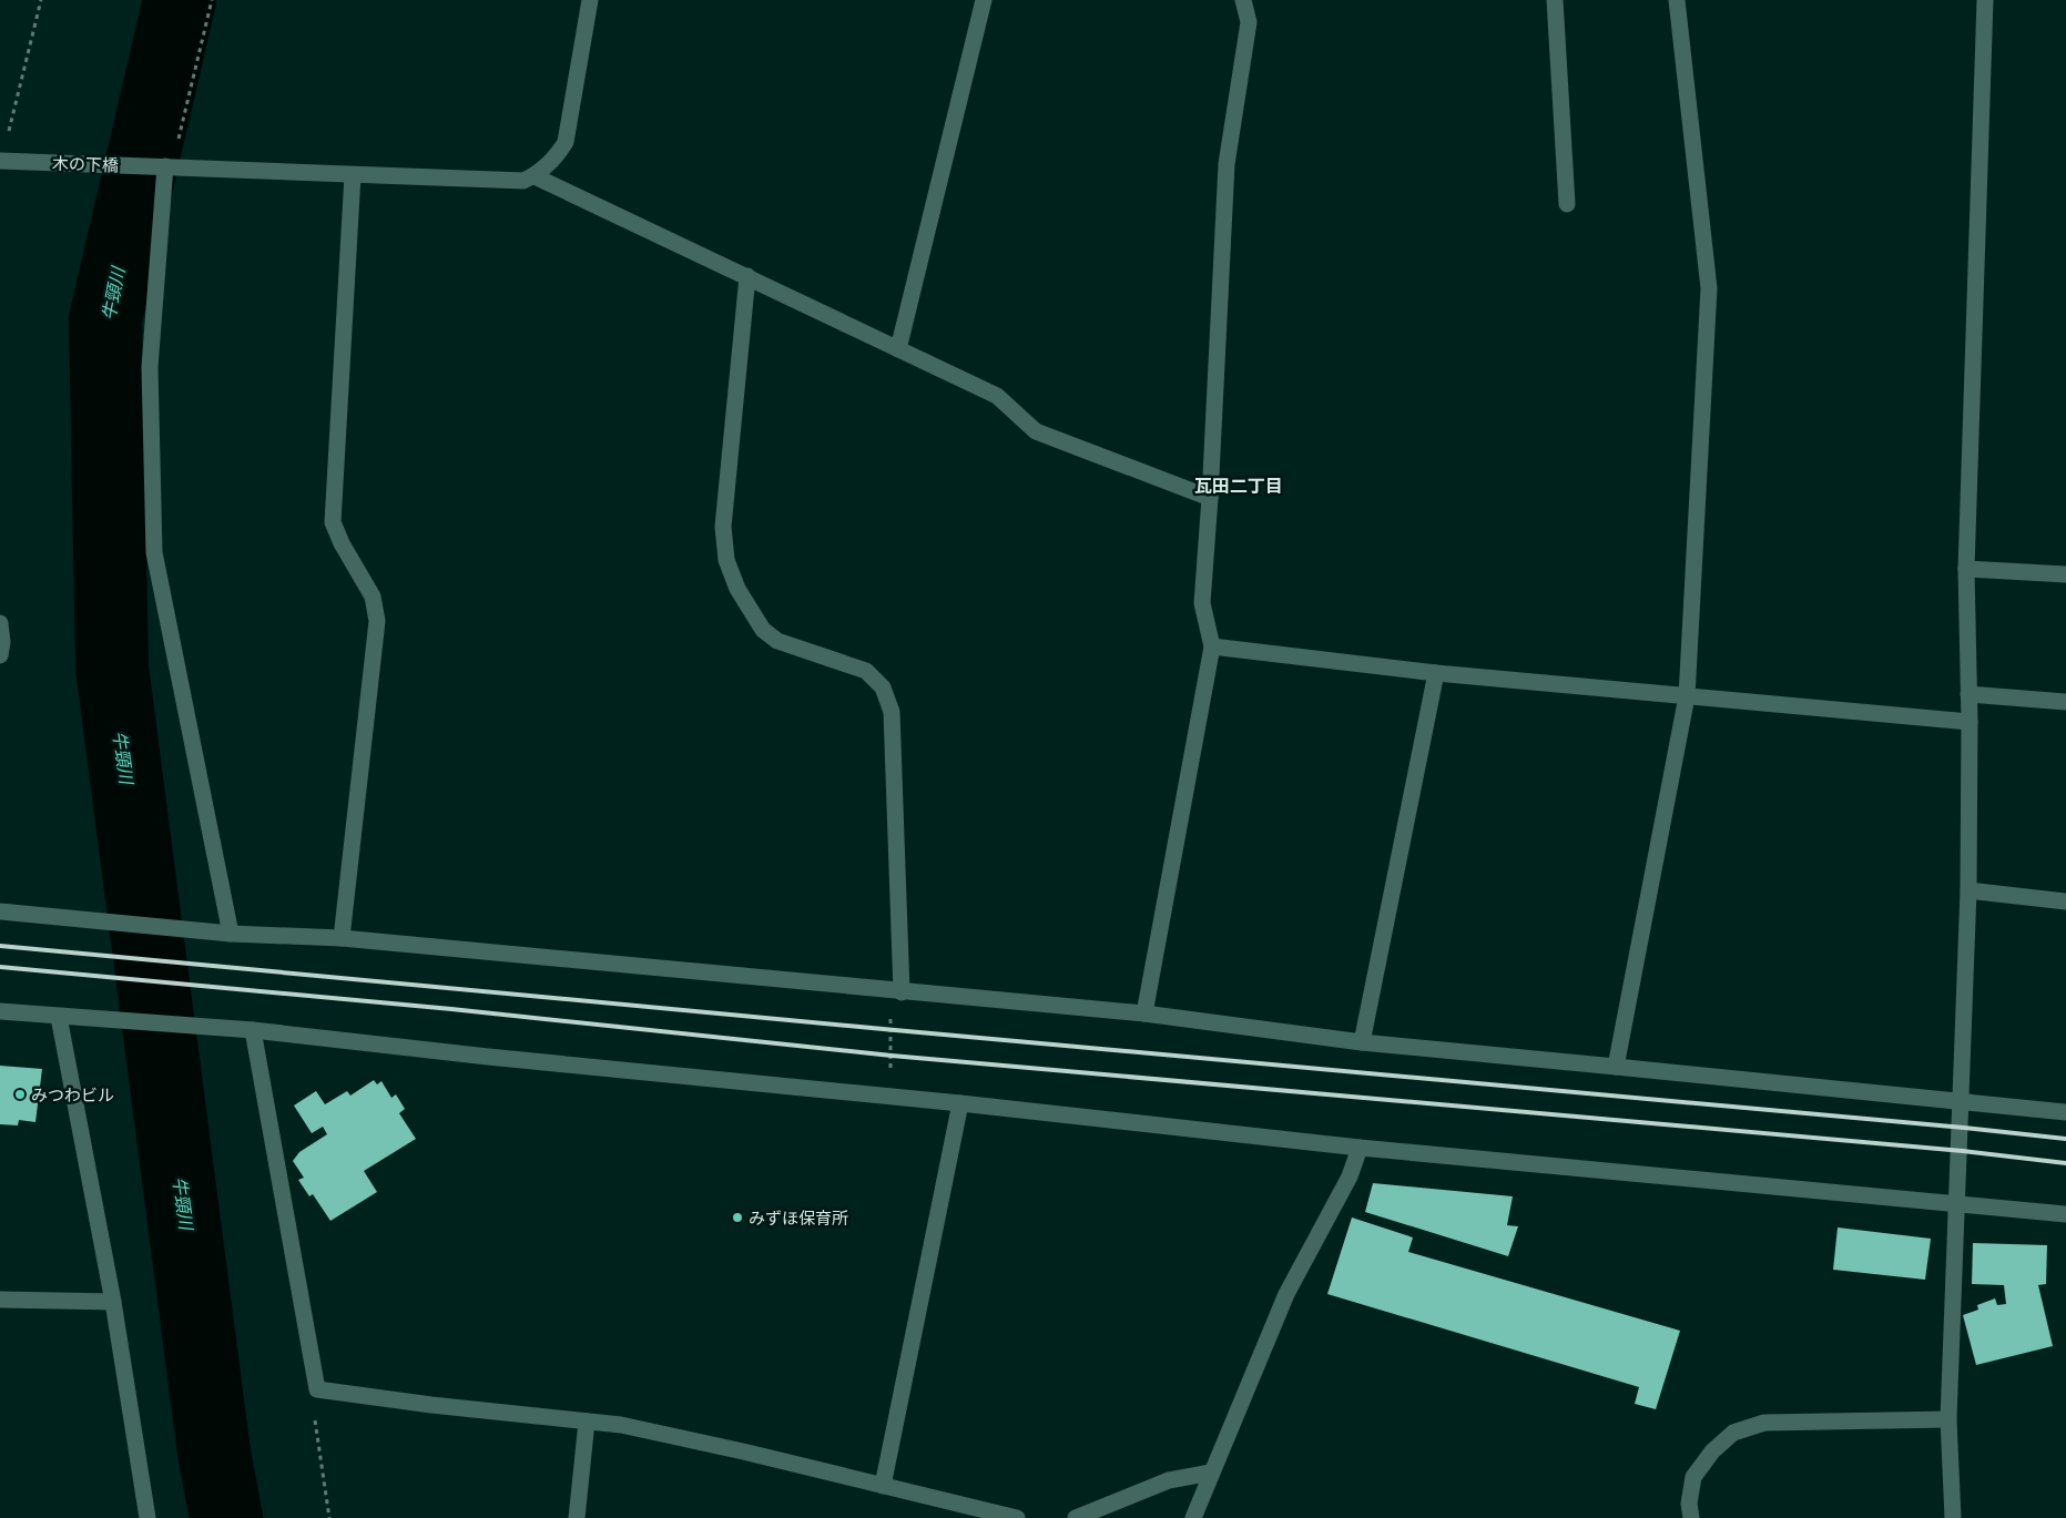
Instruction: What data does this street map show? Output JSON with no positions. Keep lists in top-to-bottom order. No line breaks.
{"streets":{"street":["木の下橋"]},"districts":["瓦田二丁目"],"water":["牛頸川"],"places":["みつわビル","みずほ保育所"]}
